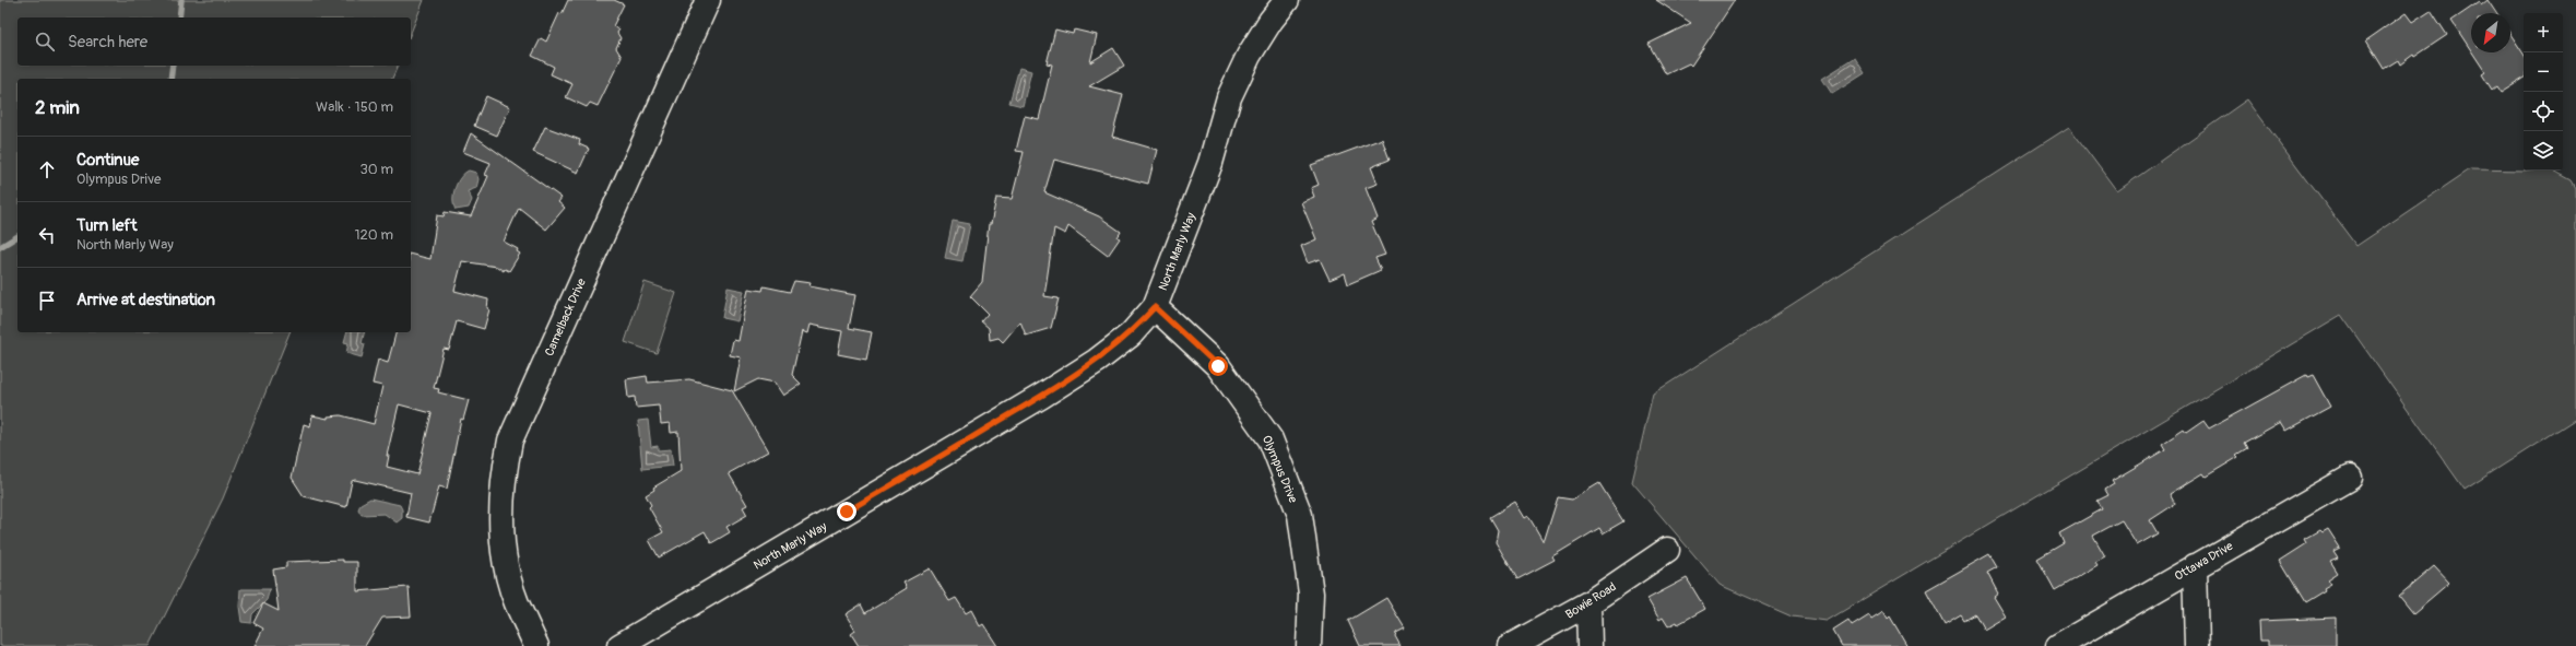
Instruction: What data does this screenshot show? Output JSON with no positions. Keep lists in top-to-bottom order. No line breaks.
{"streets":{"street":["North Marly Way","Camelback Drive","Olympus Drive","Ottawa Drive","Bowie Road"]},"crossings":[["North Marly Way","Olympus Drive"]],"north":"bottom left","page":{"map_buttons":["+","−"],"search":"Search here","heading":["2 min","Walk · 150 m"],"list":[["Continue","Olympus Drive","30 m"],["Turn left","North Marly Way","120 m"],"Arrive at destination"]}}
